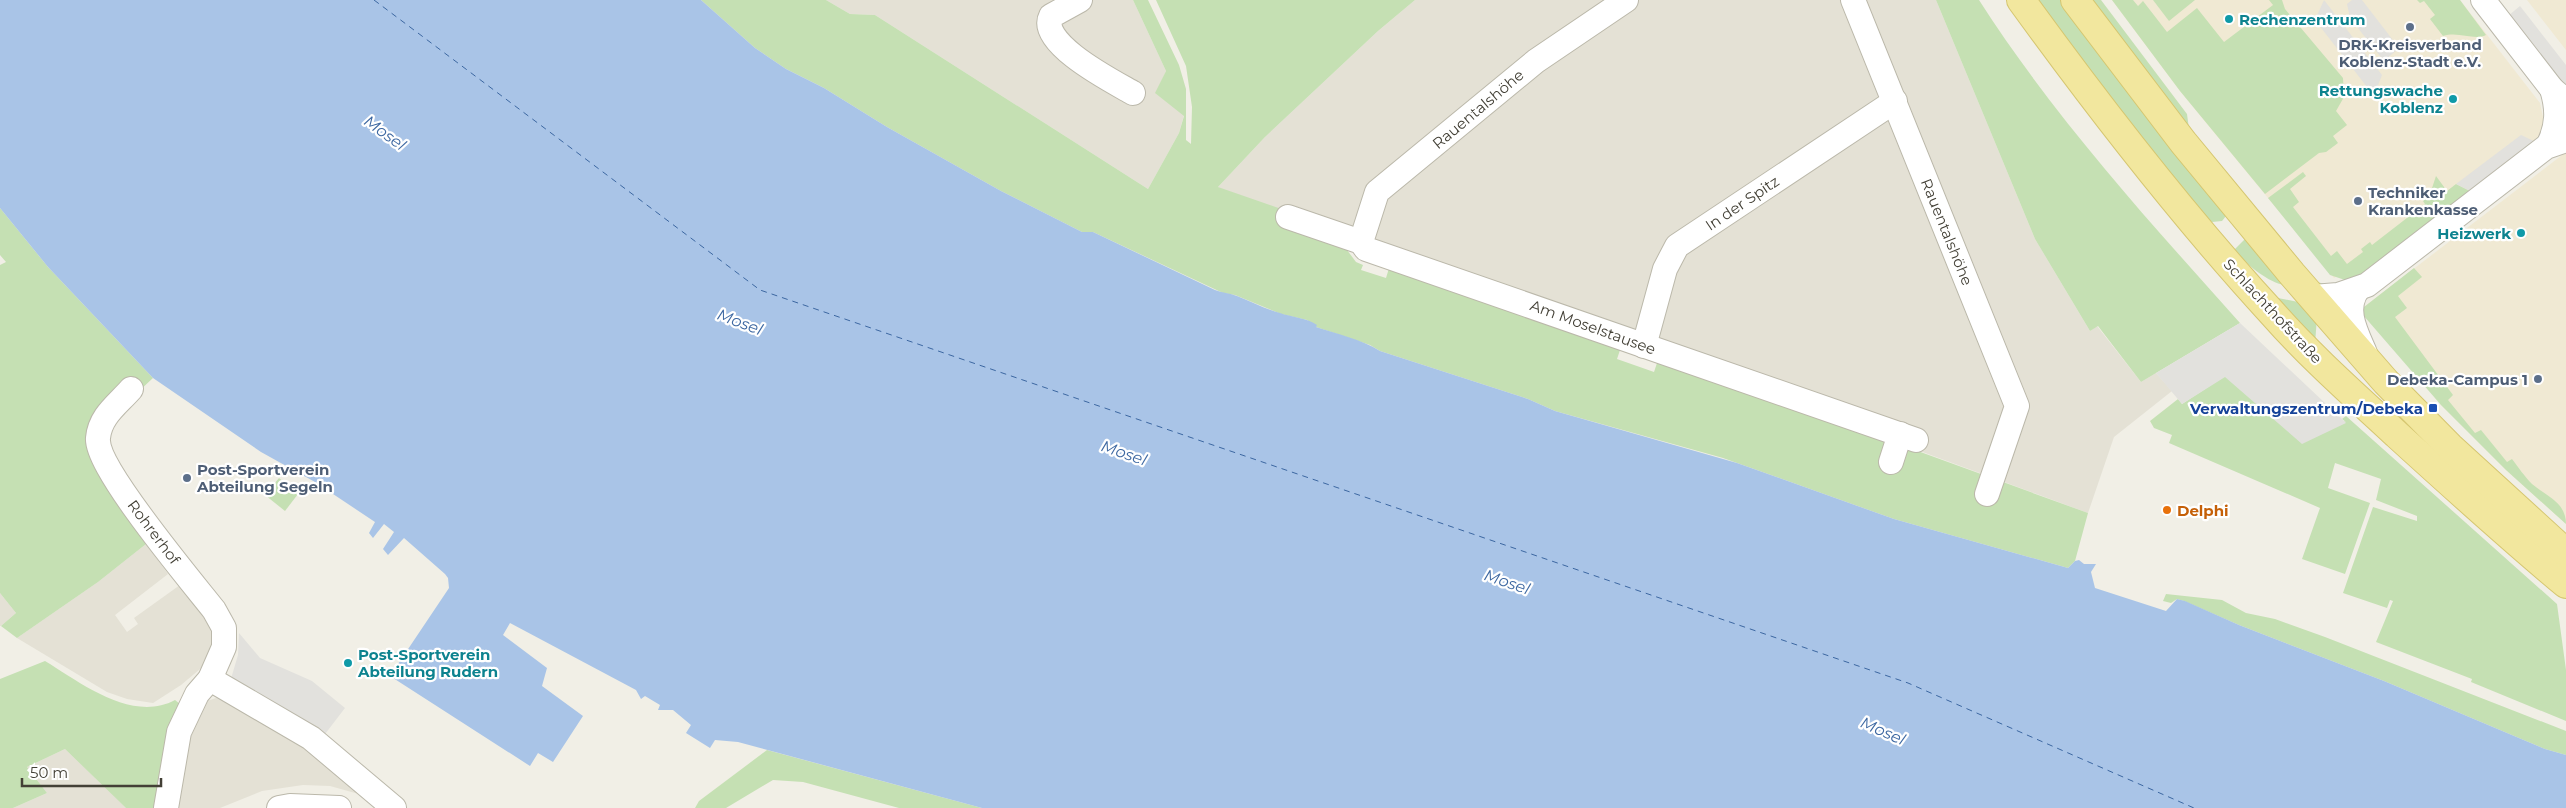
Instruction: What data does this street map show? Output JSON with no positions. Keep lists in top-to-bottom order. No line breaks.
{"streets":{"main road":["Schlachthofstraße"],"street":["Rauentalshöhe","In der Spitz","Am Moselstausee","Rohrerhof"]},"crossings":[["Rauentalshöhe","In der Spitz"],["Rauentalshöhe","Am Moselstausee"],["In der Spitz","Am Moselstausee"]],"water":["Mosel"],"places":{"other":["Rechenzentrum","DRK-Kreisverband Koblenz-Stadt e.V.","Rettungswache Koblenz","Techniker Krankenkasse","Heizwerk","Debeka-Campus 1","Post-Sportverein Abteilung Segeln","Delphi","Post-Sportverein Abteilung Rudern"],"transit":["Verwaltungszentrum/Debeka"]},"scale_bar":"50 m"}
